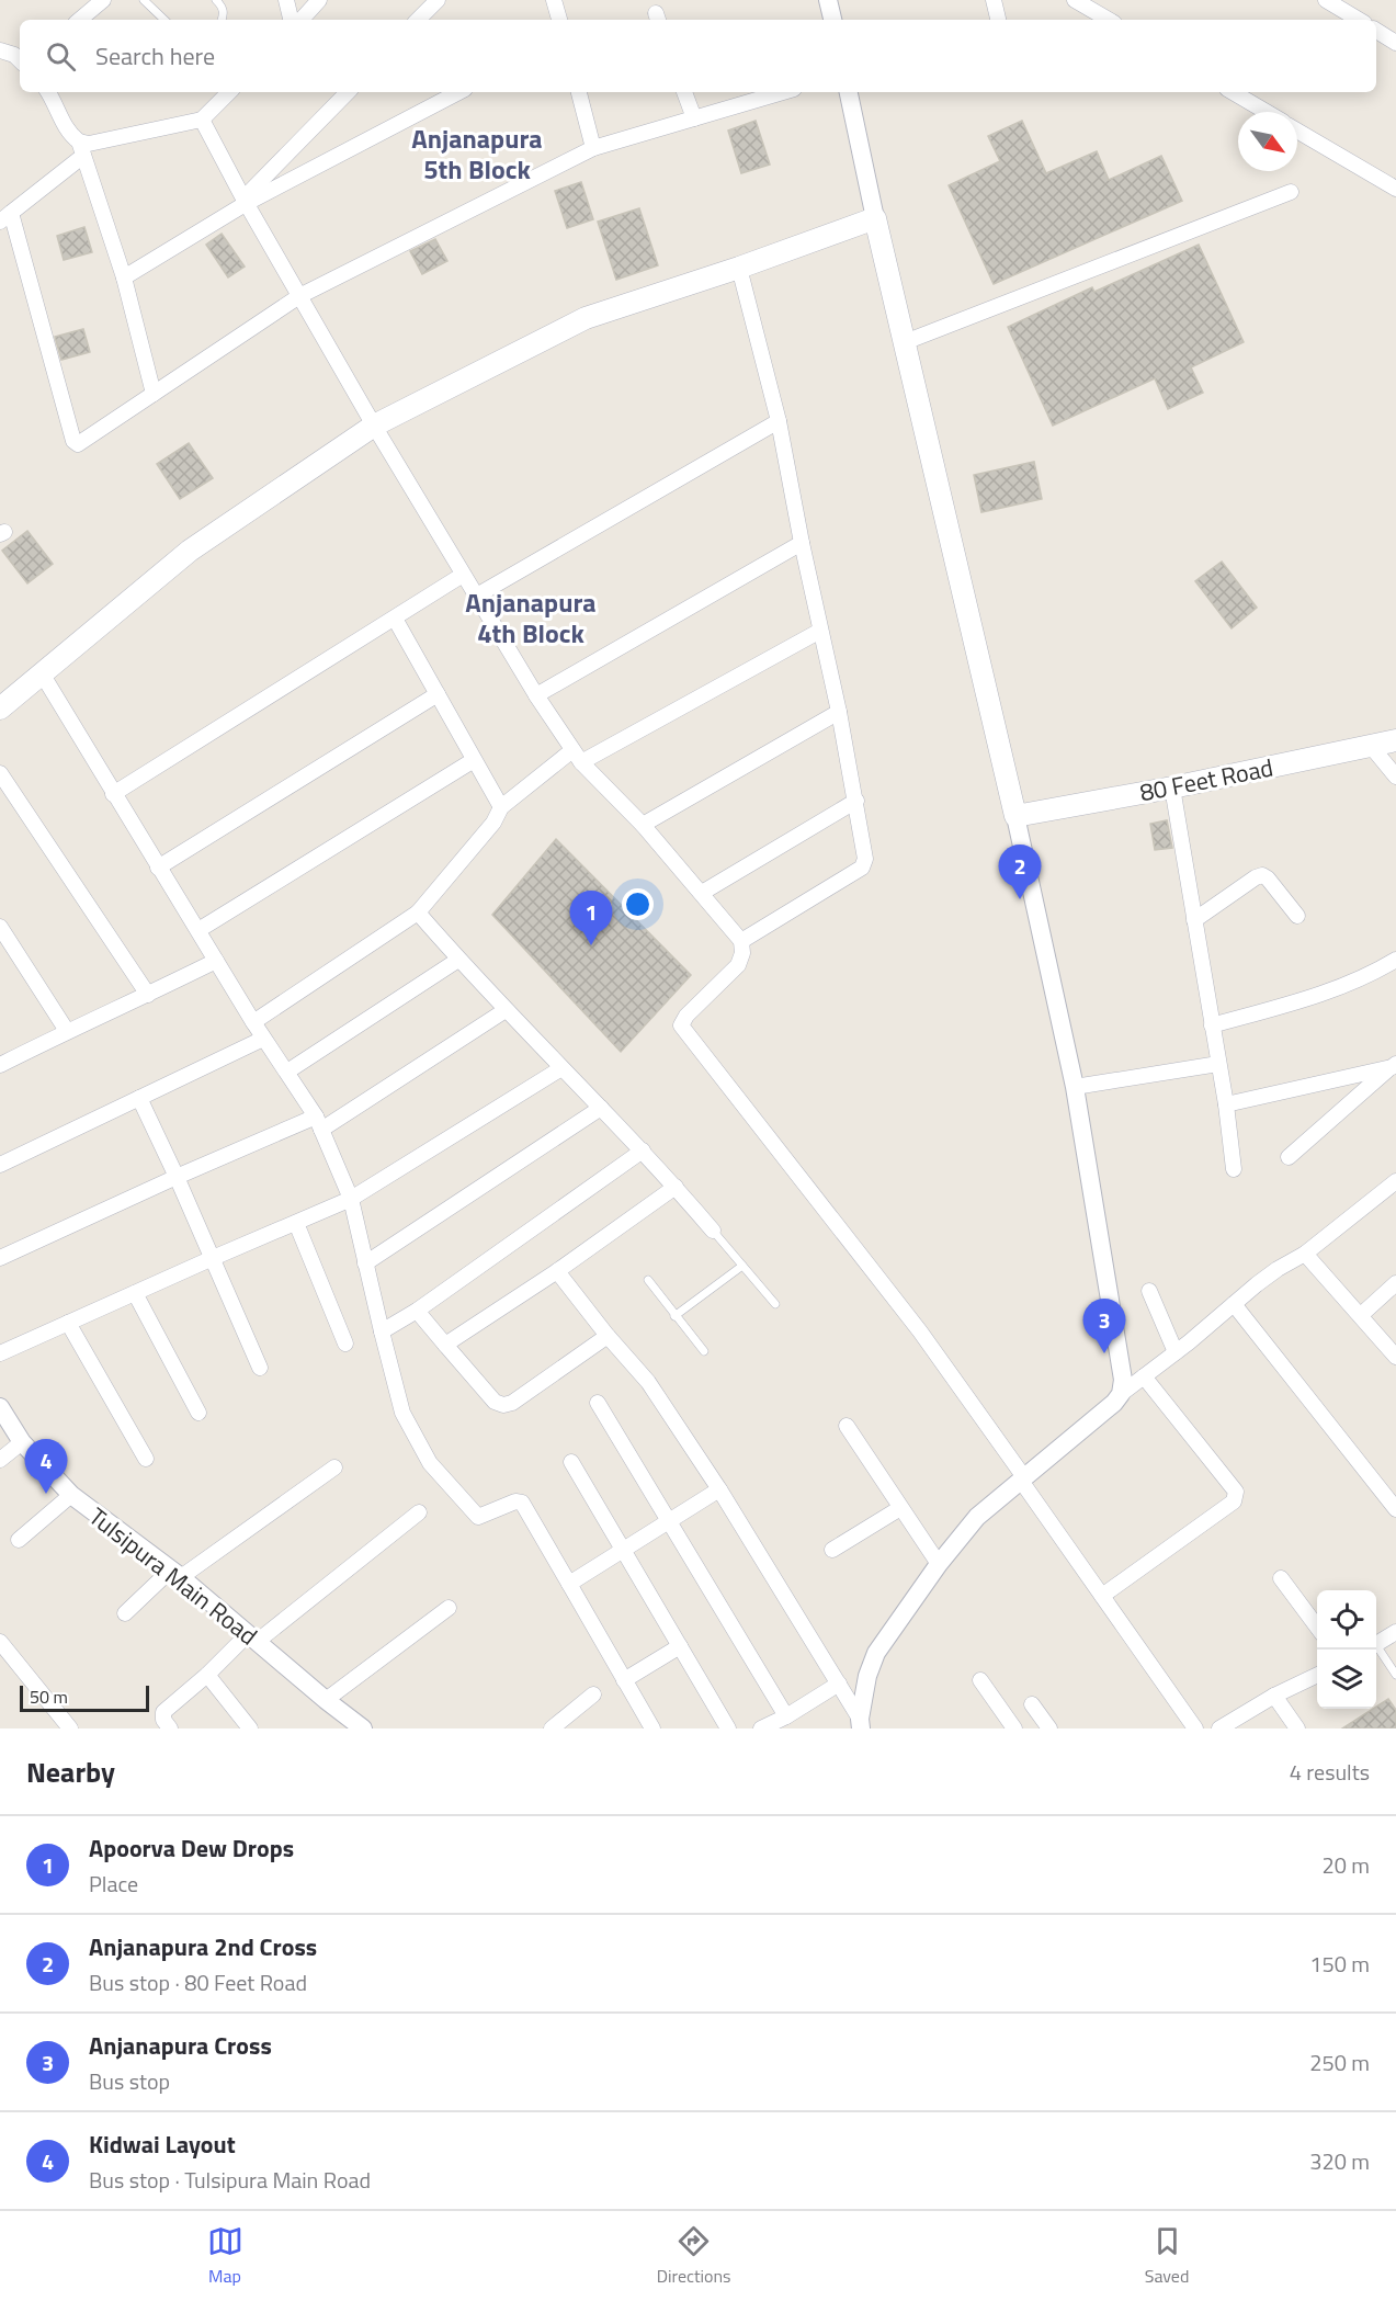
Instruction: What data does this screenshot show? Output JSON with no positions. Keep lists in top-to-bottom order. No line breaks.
{"streets":{"main road":["80 Feet Road"],"street":["Tulsipura Main Road"]},"districts":["Anjanapura 5th Block","Anjanapura 4th Block"],"scale_bar":"50 m","north":"bottom right","page":{"search":"Search here","pins":["2","1","3","4"],"scale":"50 m","heading":["Nearby","4 results"],"list":[{"mark":"1","name":"Apoorva Dew Drops","note":"Place","value":"20 m"},{"mark":"2","name":"Anjanapura 2nd Cross","note":"Bus stop · 80 Feet Road","value":"150 m"},{"mark":"3","name":"Anjanapura Cross","note":"Bus stop","value":"250 m"},{"mark":"4","name":"Kidwai Layout","note":"Bus stop · Tulsipura Main Road","value":"320 m"}],"nav":["Map","Directions","Saved"]}}
